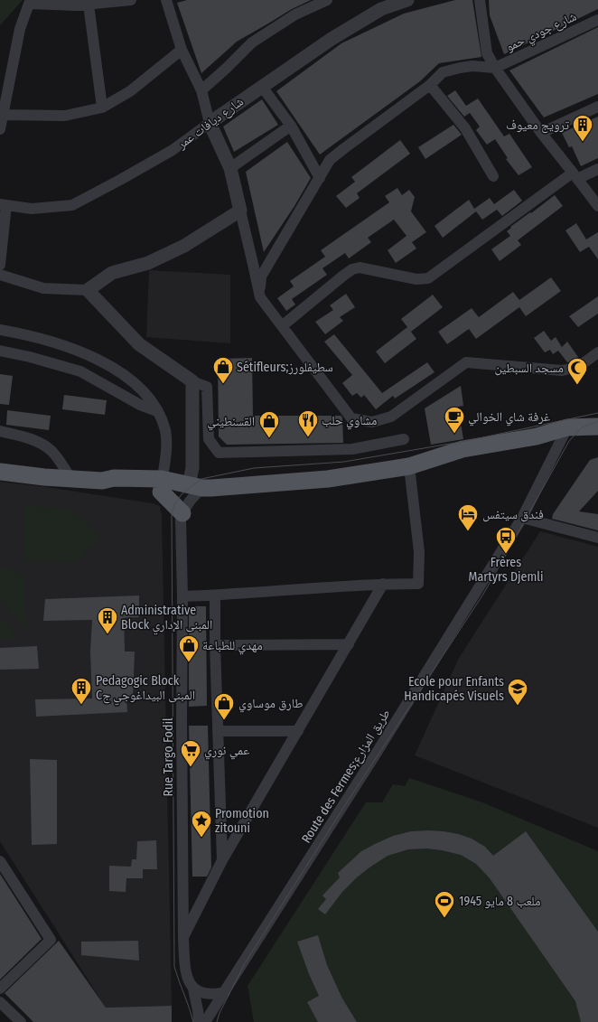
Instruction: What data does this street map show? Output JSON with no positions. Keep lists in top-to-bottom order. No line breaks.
{"streets":{"street":["شارع جودي حمو","شارع ديافات عمر","Rue Targo Fodil","Route des Fermes;طريق المزارع"]},"places":{"building":["ترويج معيوف","Administrative Block المبنى الإداري","Pedagogic Block Cالمبنى البيداغوجي ج"],"shop":["Sétifleurs;سطيفلورز","القسنطيني","مهدي للطباعة","طارق موساوي"],"mosque":["مسجد السبطين"],"cafe":["غرفة شاي الخوالي"],"restaurant":["مشاوي حلب"],"hotel":["فندق سيتفس"],"bus stop":["Frères Martyrs Djemli"],"school or university":["Ecole pour Enfants Handicapés Visuels"],"supermarket":["عمي نوري"],"place":["Promotion zitouni"],"sports":["ملعب 8 مايو 1945"]}}
